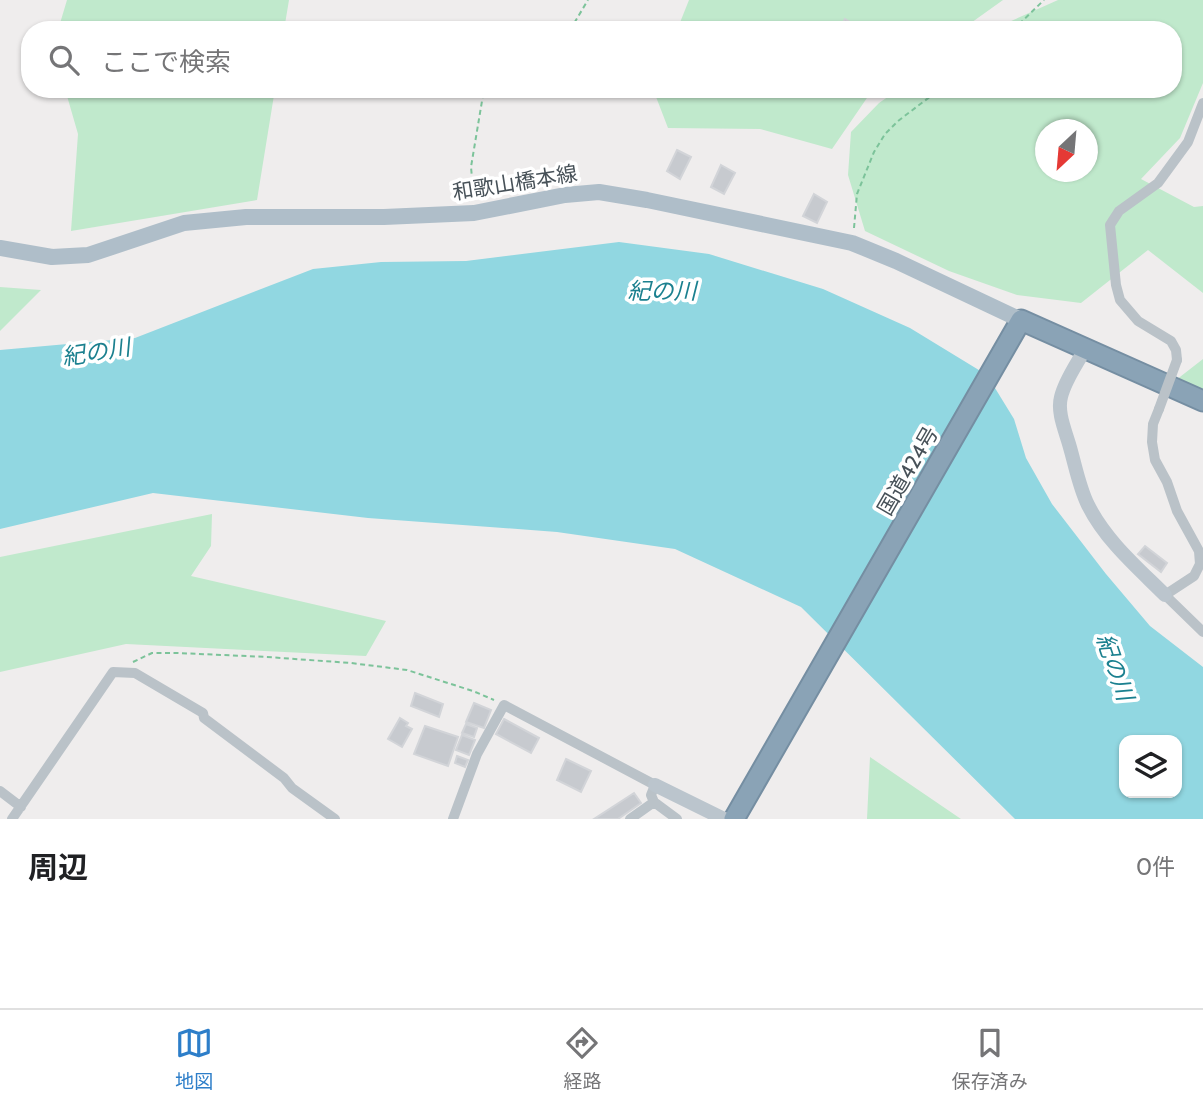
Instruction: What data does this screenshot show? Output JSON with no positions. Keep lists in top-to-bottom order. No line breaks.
{"streets":{"highway":["国道424号"],"main road":["和歌山橋本線"]},"crossings":[["和歌山橋本線","国道424号"]],"water":["紀の川"],"north":"bottom left","page":{"search":"ここで検索","heading":["周辺","0件"],"nav":["地図","経路","保存済み"]}}
